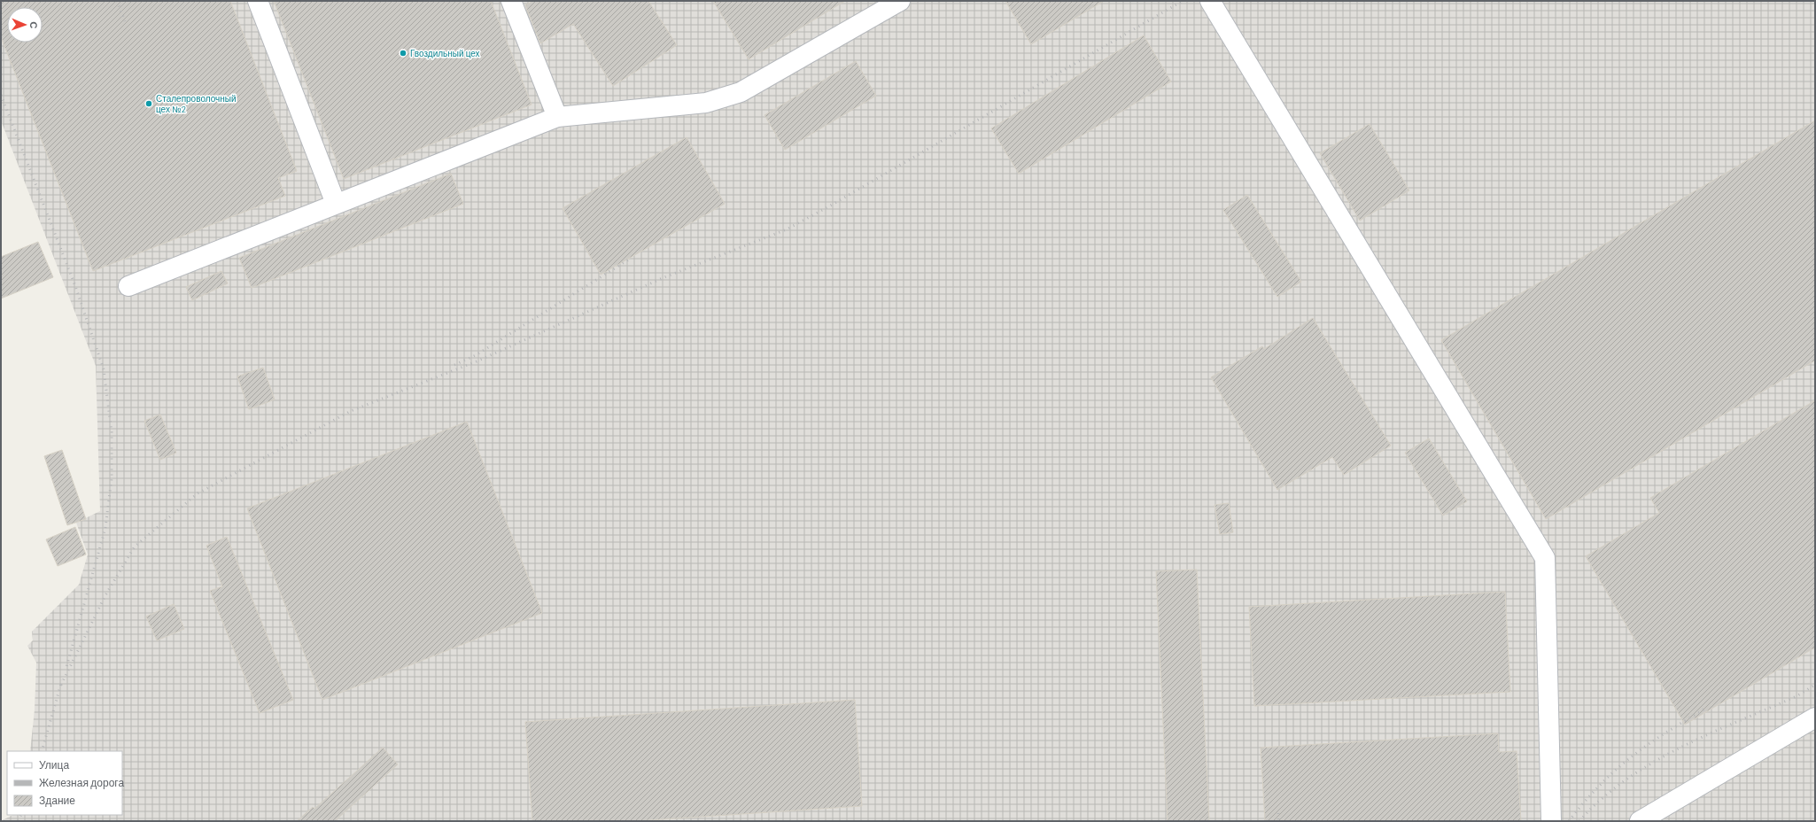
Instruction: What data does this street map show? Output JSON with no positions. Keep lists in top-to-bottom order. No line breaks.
{"places":["Гвоздильный цех","Сталепроволочный цех №2"],"legend":["Улица","Железная дорога","Здание"],"north":"right"}
